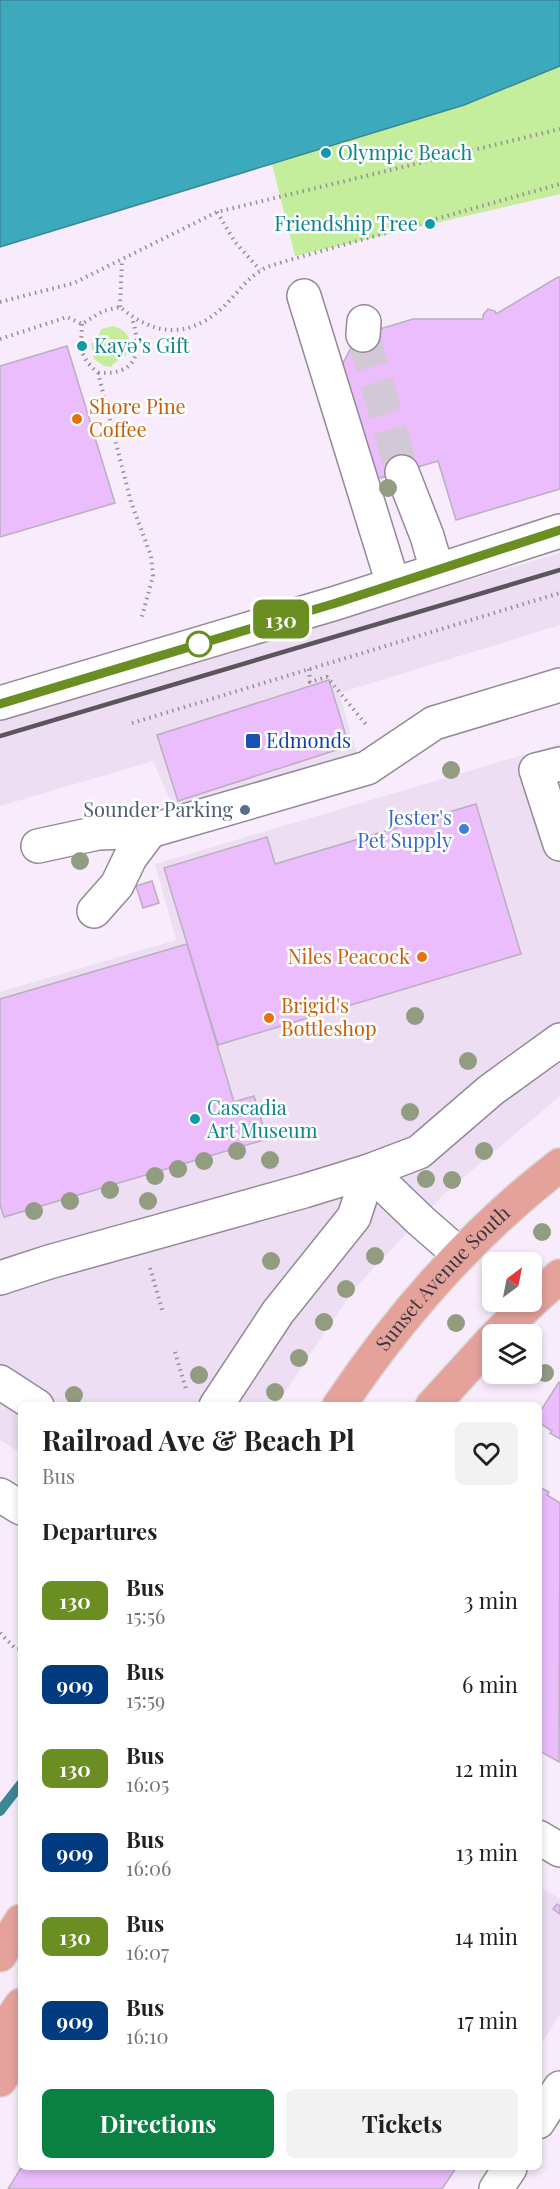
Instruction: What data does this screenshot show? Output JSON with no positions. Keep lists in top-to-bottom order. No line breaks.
{"streets":{"main road":["Sunset Avenue South"]},"places":{"other":["Olympic Beach","Friendship Tree","Kayə’s Gift","Shore Pine Coffee","Sounder Parking","Jester's Pet Supply","Niles Peacock","Brigid's Bottleshop","Cascadia Art Museum"],"transit":["Edmonds"]},"lines":["bus line 130"],"north":"top right","page":{"on_map":"130","heading":[["Railroad Ave & Beach Pl","Bus"],"Departures"],"list":[{"mark":"130","name":"Bus","note":"15:56","value":"3 min"},{"mark":"909","name":"Bus","note":"15:59","value":"6 min"},{"mark":"130","name":"Bus","note":"16:05","value":"12 min"},{"mark":"909","name":"Bus","note":"16:06","value":"13 min"},{"mark":"130","name":"Bus","note":"16:07","value":"14 min"},{"mark":"909","name":"Bus","note":"16:10","value":"17 min"}],"buttons":["Directions","Tickets"]}}
